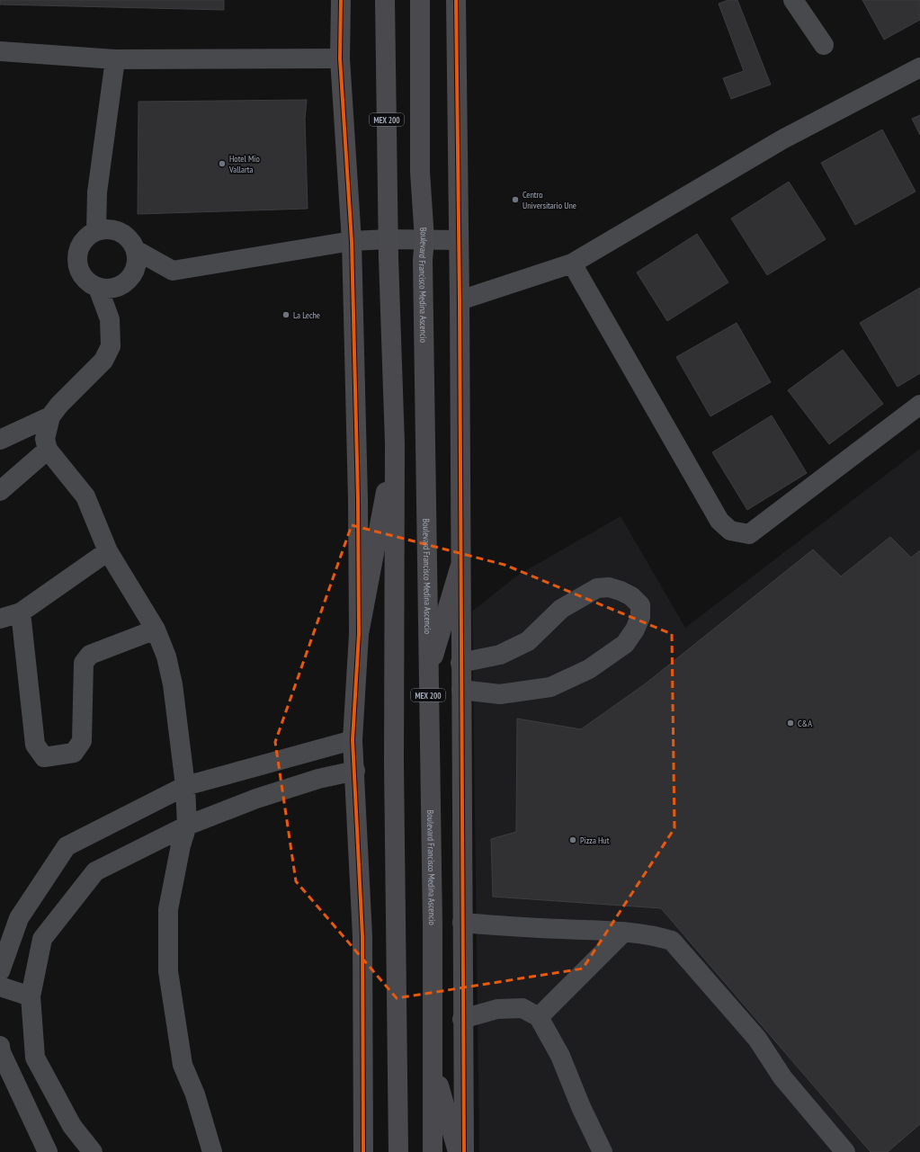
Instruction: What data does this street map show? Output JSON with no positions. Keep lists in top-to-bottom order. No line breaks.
{"streets":{"main road":["MEX 200","Boulevard Francisco Medina Ascencio"]},"places":["Hotel Mio Vallarta","Centro Universitario Une","La Leche","C&A","Pizza Hut"]}
